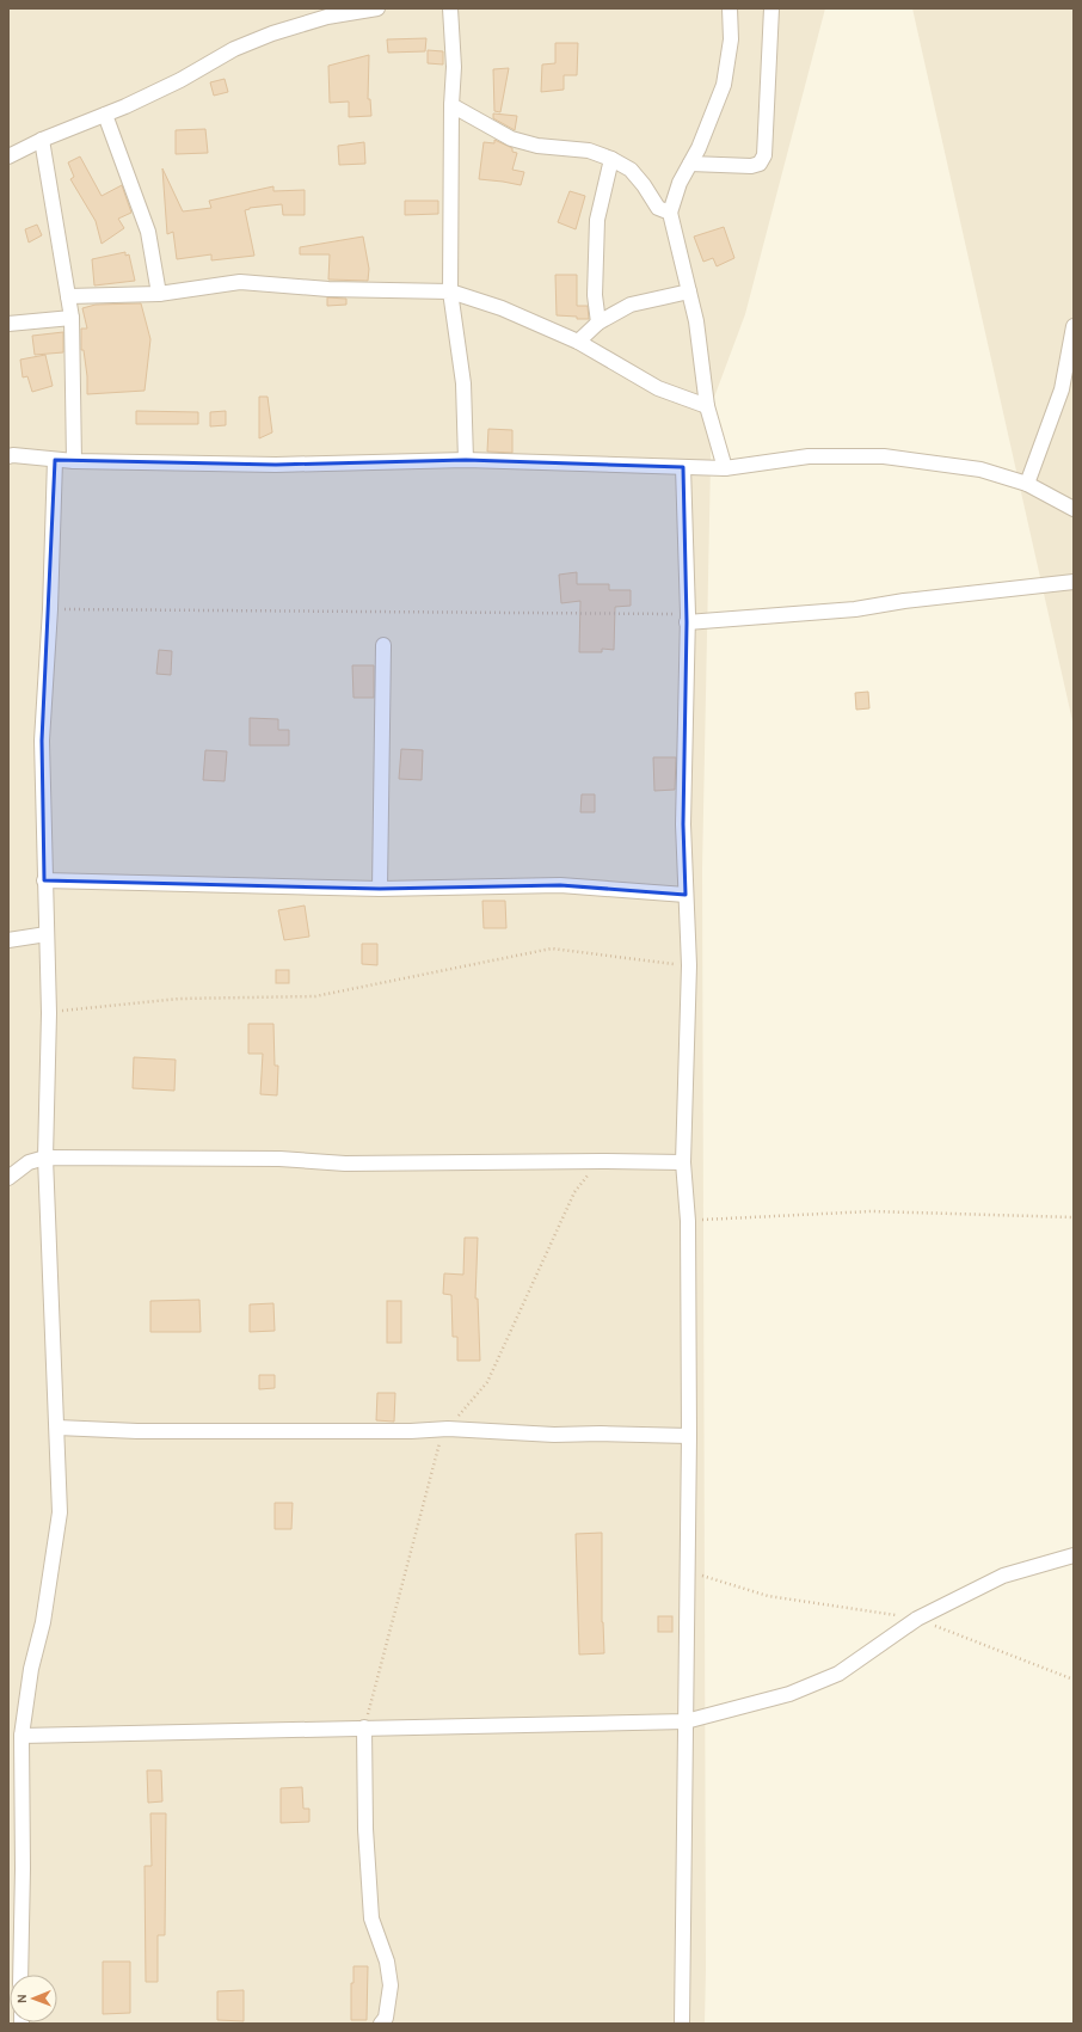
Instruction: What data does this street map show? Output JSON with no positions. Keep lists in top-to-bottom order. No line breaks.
{"north":"left"}
